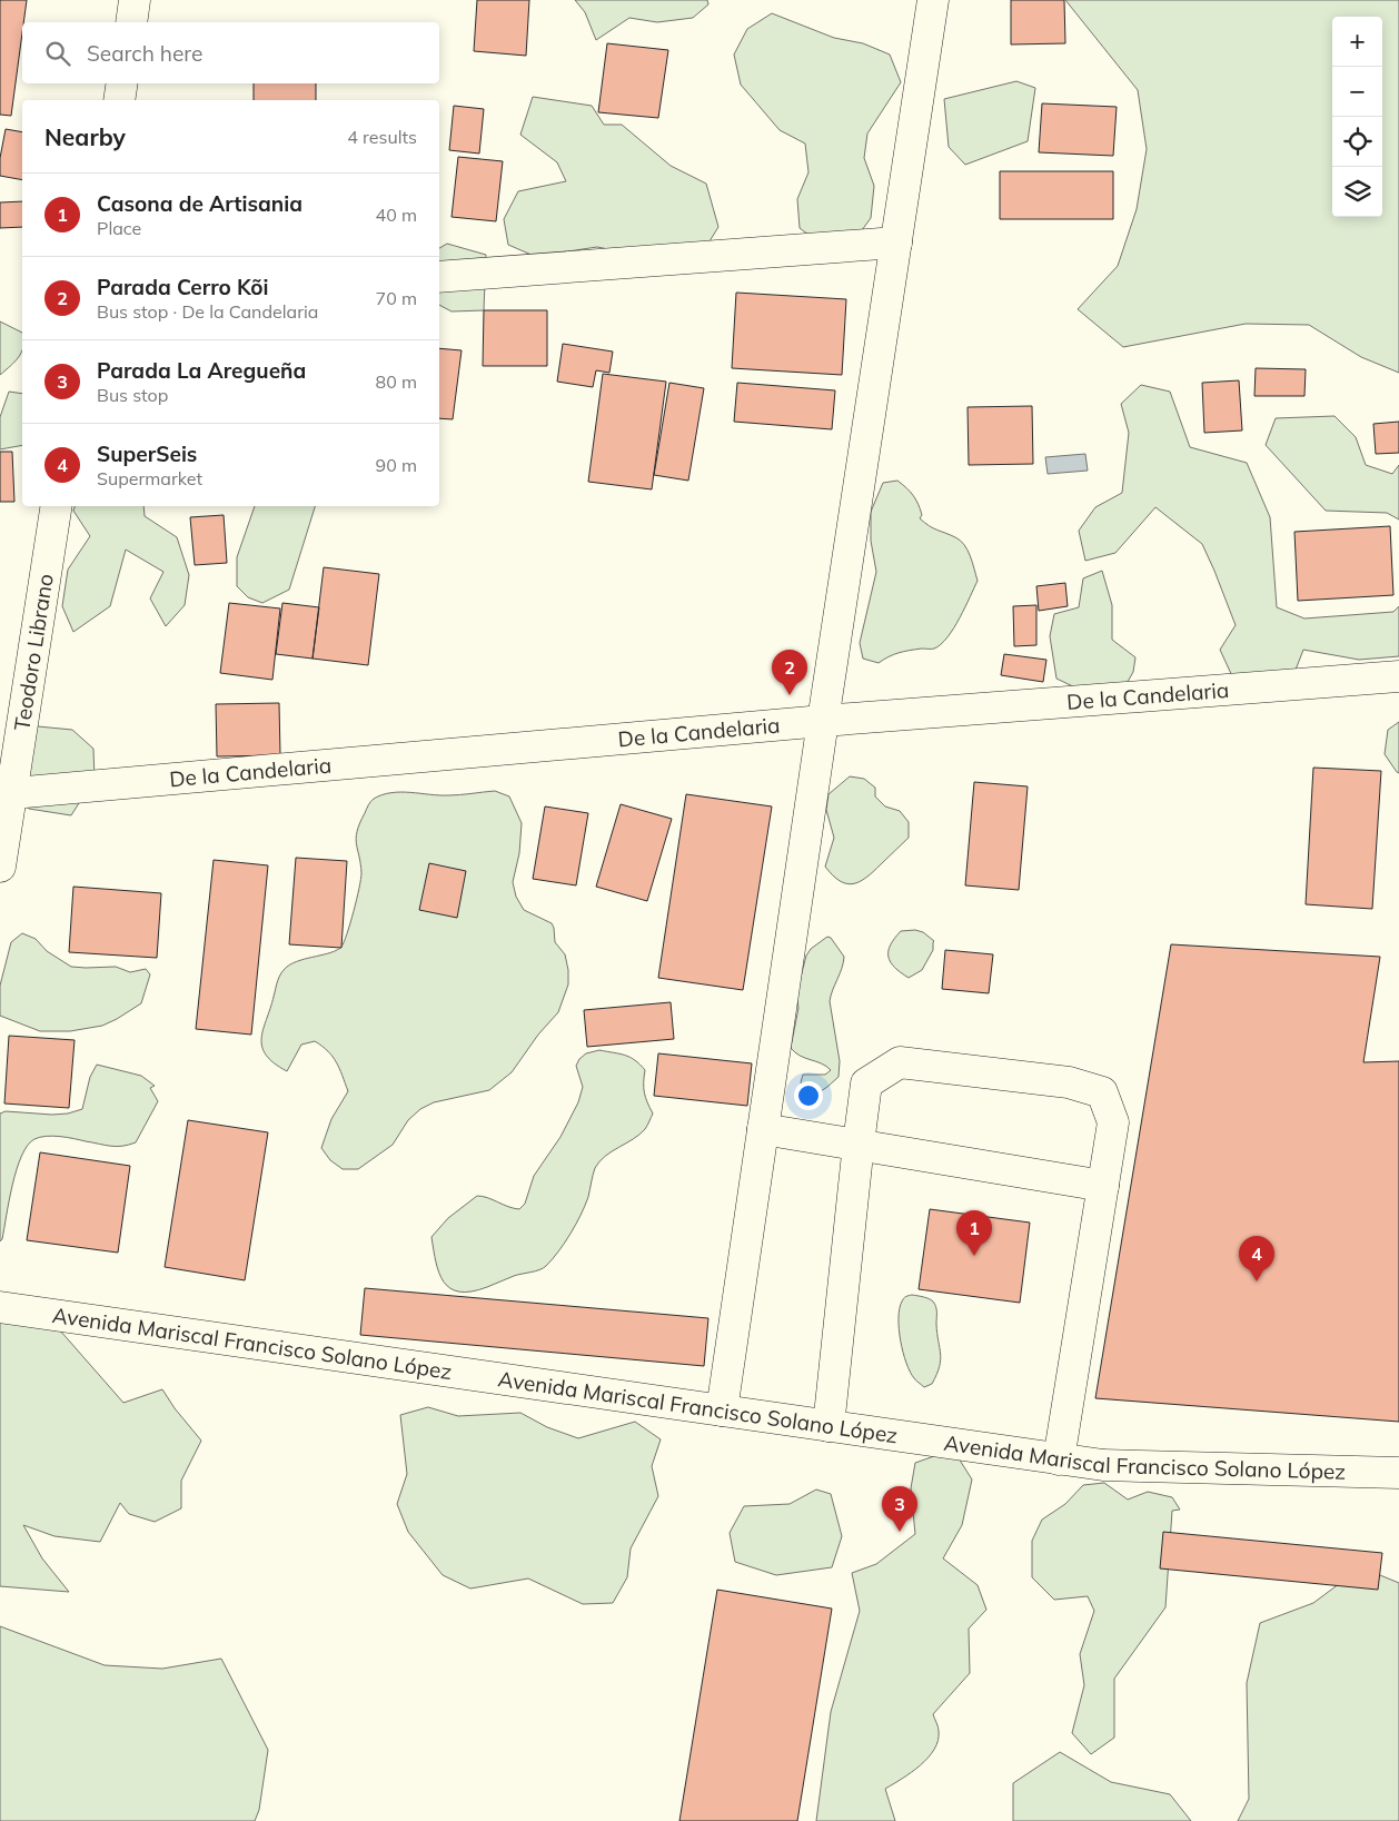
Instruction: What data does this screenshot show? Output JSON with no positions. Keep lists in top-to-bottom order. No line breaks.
{"streets":{"street":["Teodoro Librano","De la Candelaria","Avenida Mariscal Francisco Solano López"]},"crossings":[["Teodoro Librano","De la Candelaria"]],"page":{"map_buttons":["+","−"],"search":"Search here","heading":["Nearby","4 results"],"list":[{"mark":"1","name":"Casona de Artisania","note":"Place","value":"40 m"},{"mark":"2","name":"Parada Cerro Kõi","note":"Bus stop · De la Candelaria","value":"70 m"},{"mark":"3","name":"Parada La Aregueña","note":"Bus stop","value":"80 m"},{"mark":"4","name":"SuperSeis","note":"Supermarket","value":"90 m"}],"pins":["2","1","4","3"]}}
